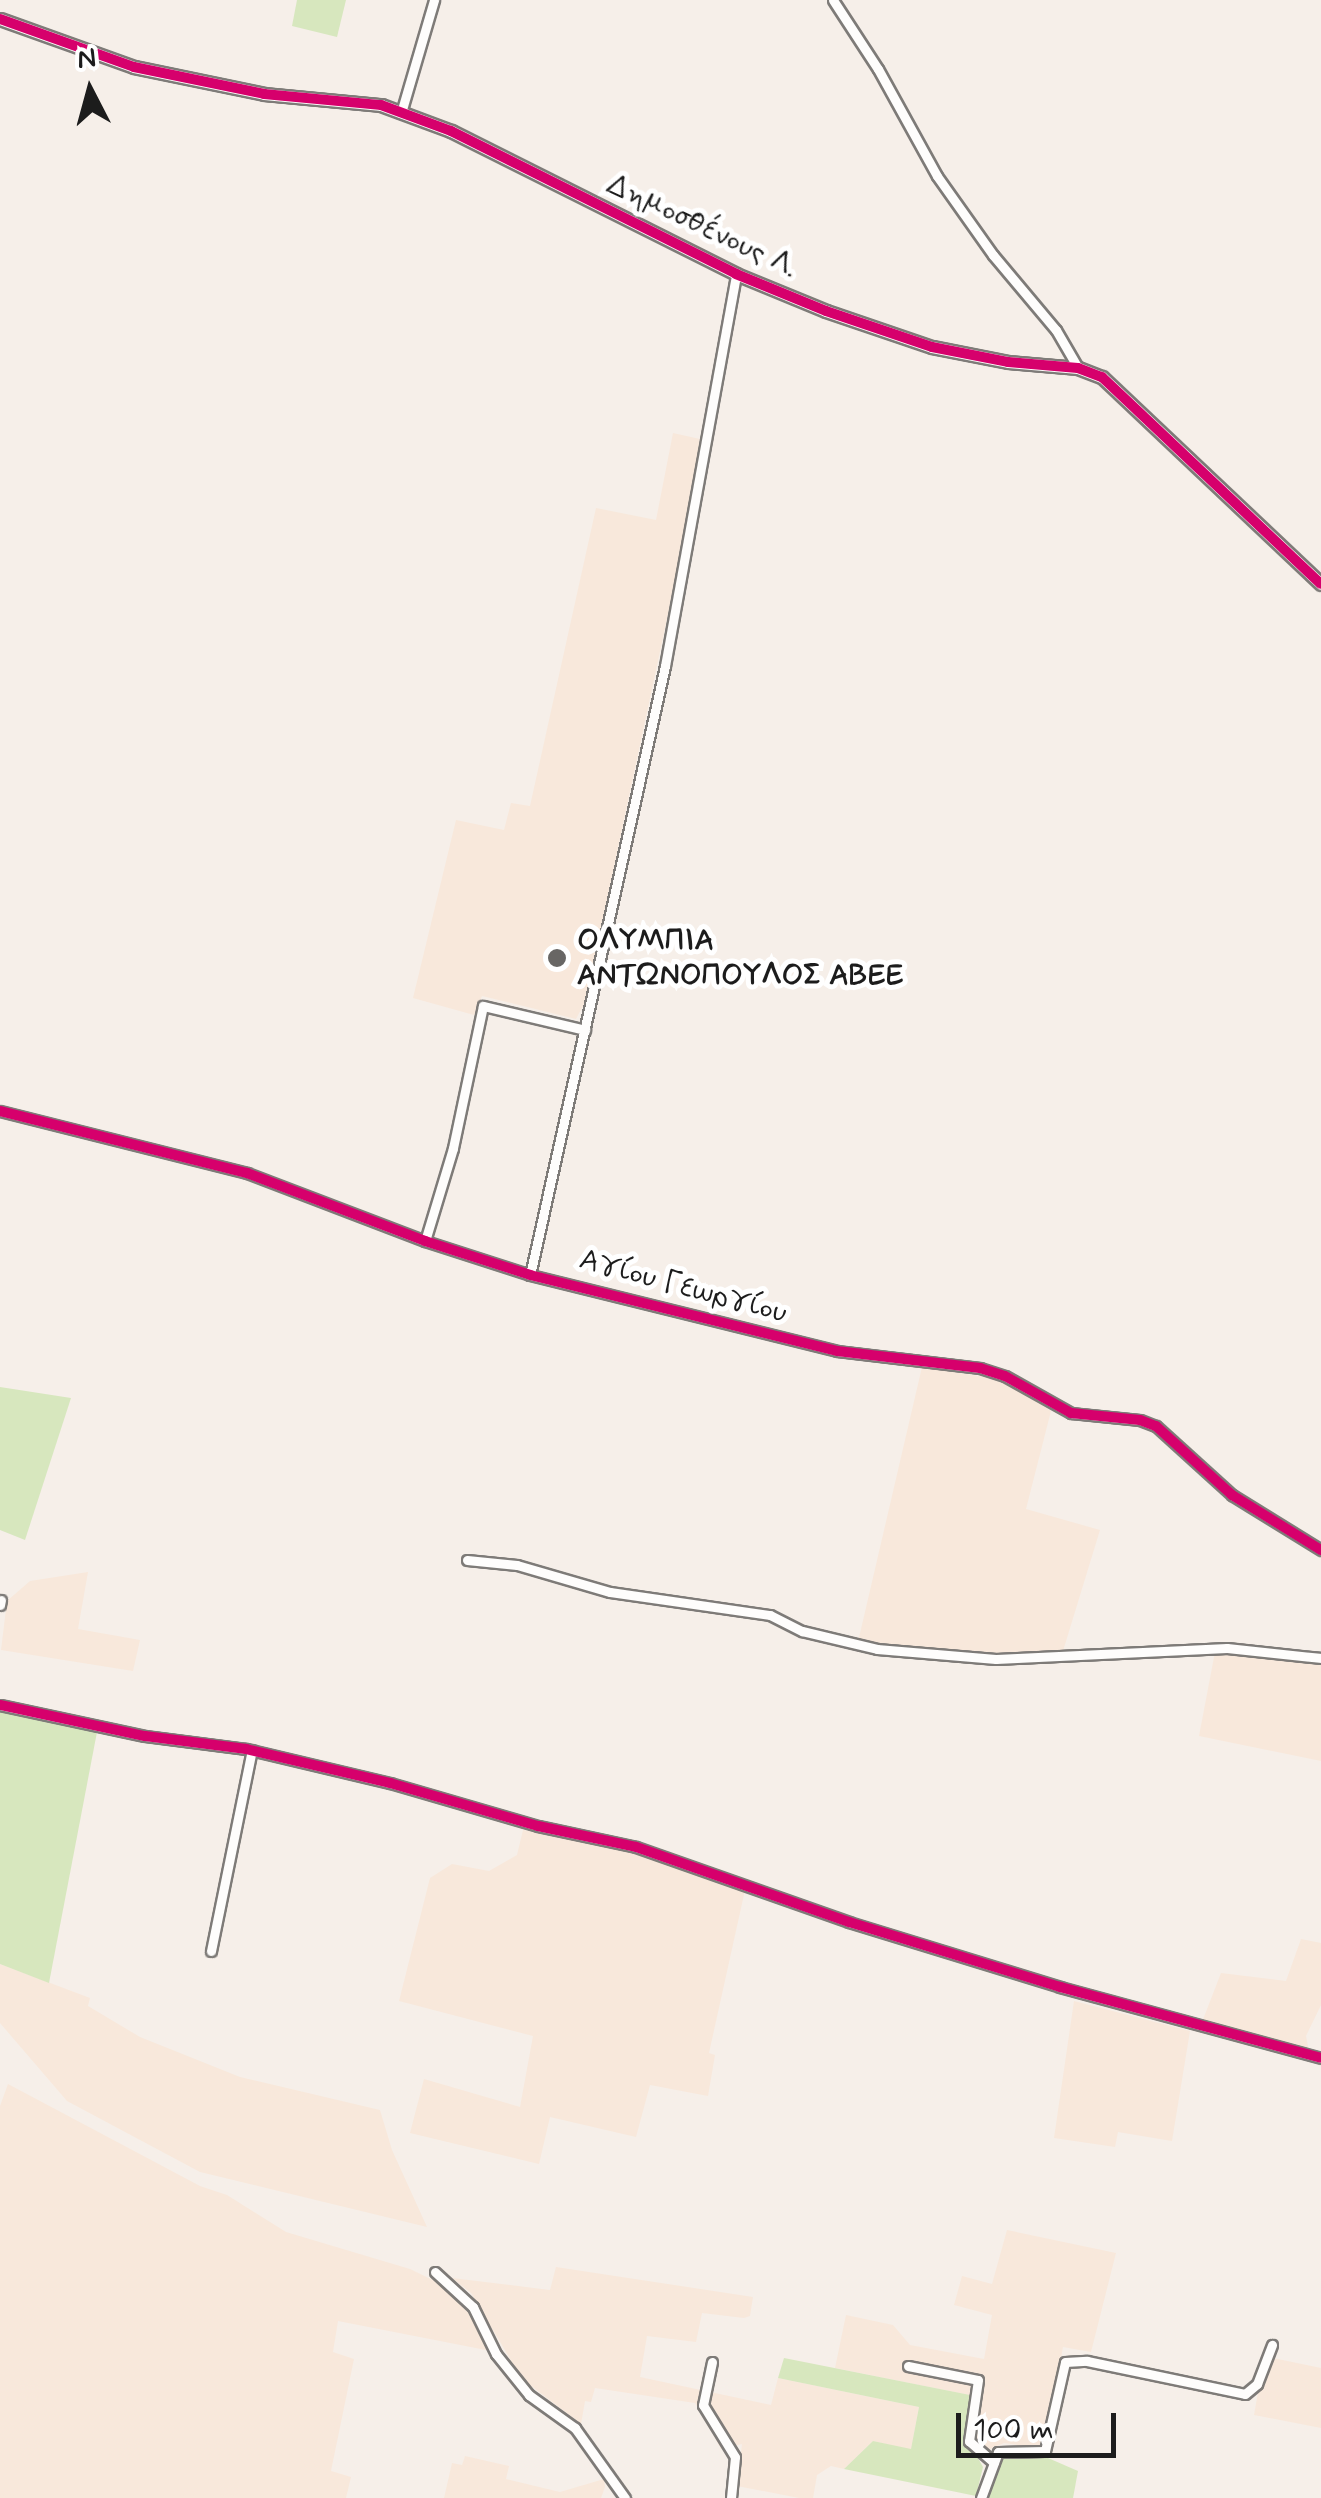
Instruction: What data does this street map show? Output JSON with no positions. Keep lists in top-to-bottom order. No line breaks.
{"streets":{"street":["Δημοσθένους Λ.","Αγίου Γεωργίου"]},"places":["ΟΛΥΜΠΙΑ ΑΝΤΩΝΟΠΟΥΛΟΣ ΑΒΕΕ"],"scale_bar":"100 m","north":"top"}
